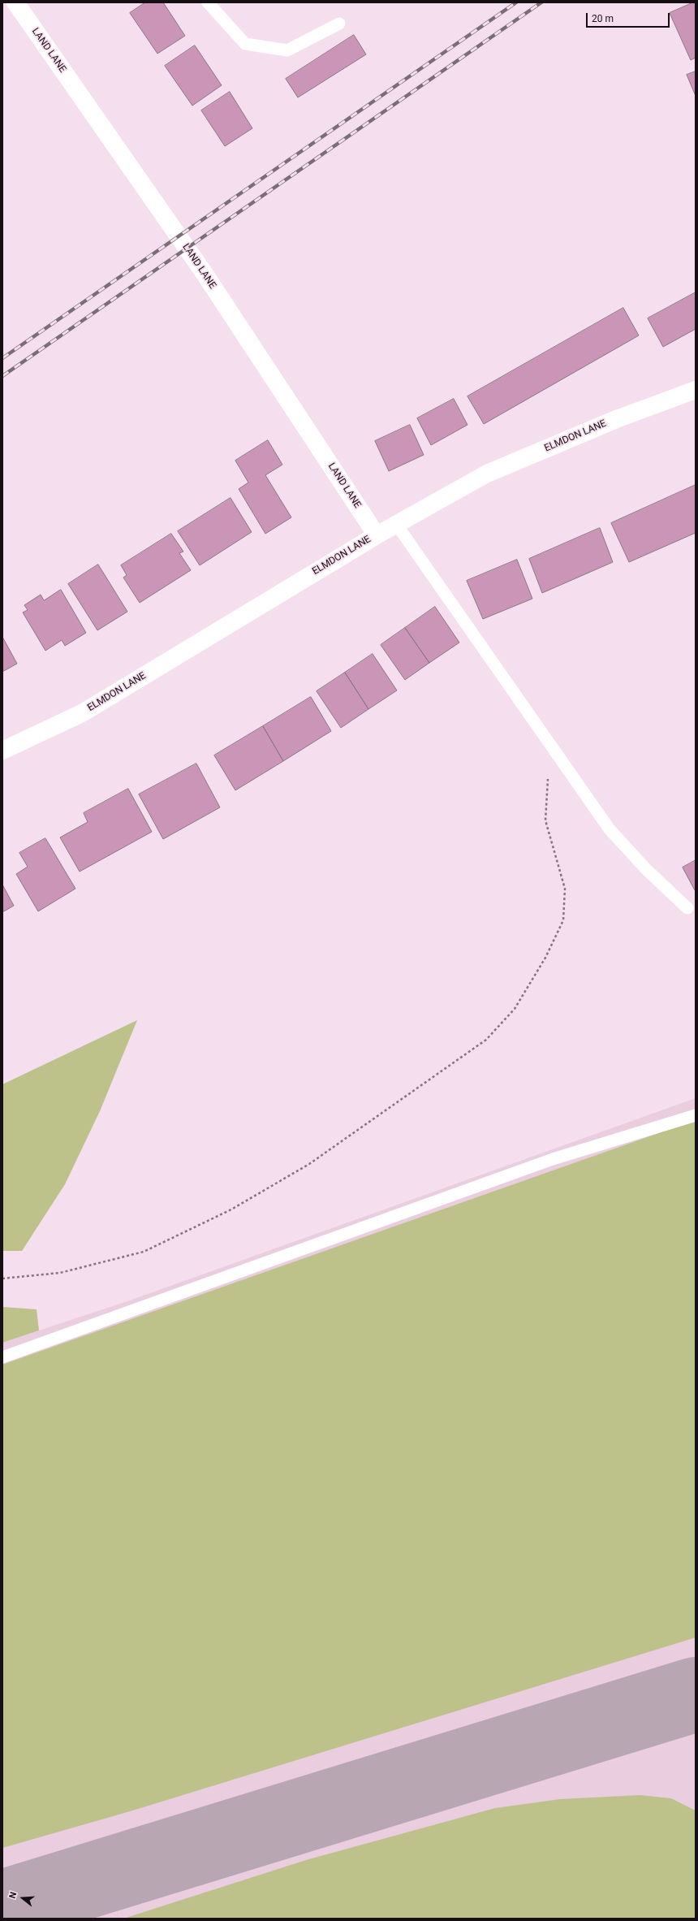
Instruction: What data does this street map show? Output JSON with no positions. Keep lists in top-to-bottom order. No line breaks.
{"streets":{"street":["LAND LANE","ELMDON LANE"]},"crossings":[["LAND LANE","ELMDON LANE"]],"scale_bar":"20 m","north":"left"}
